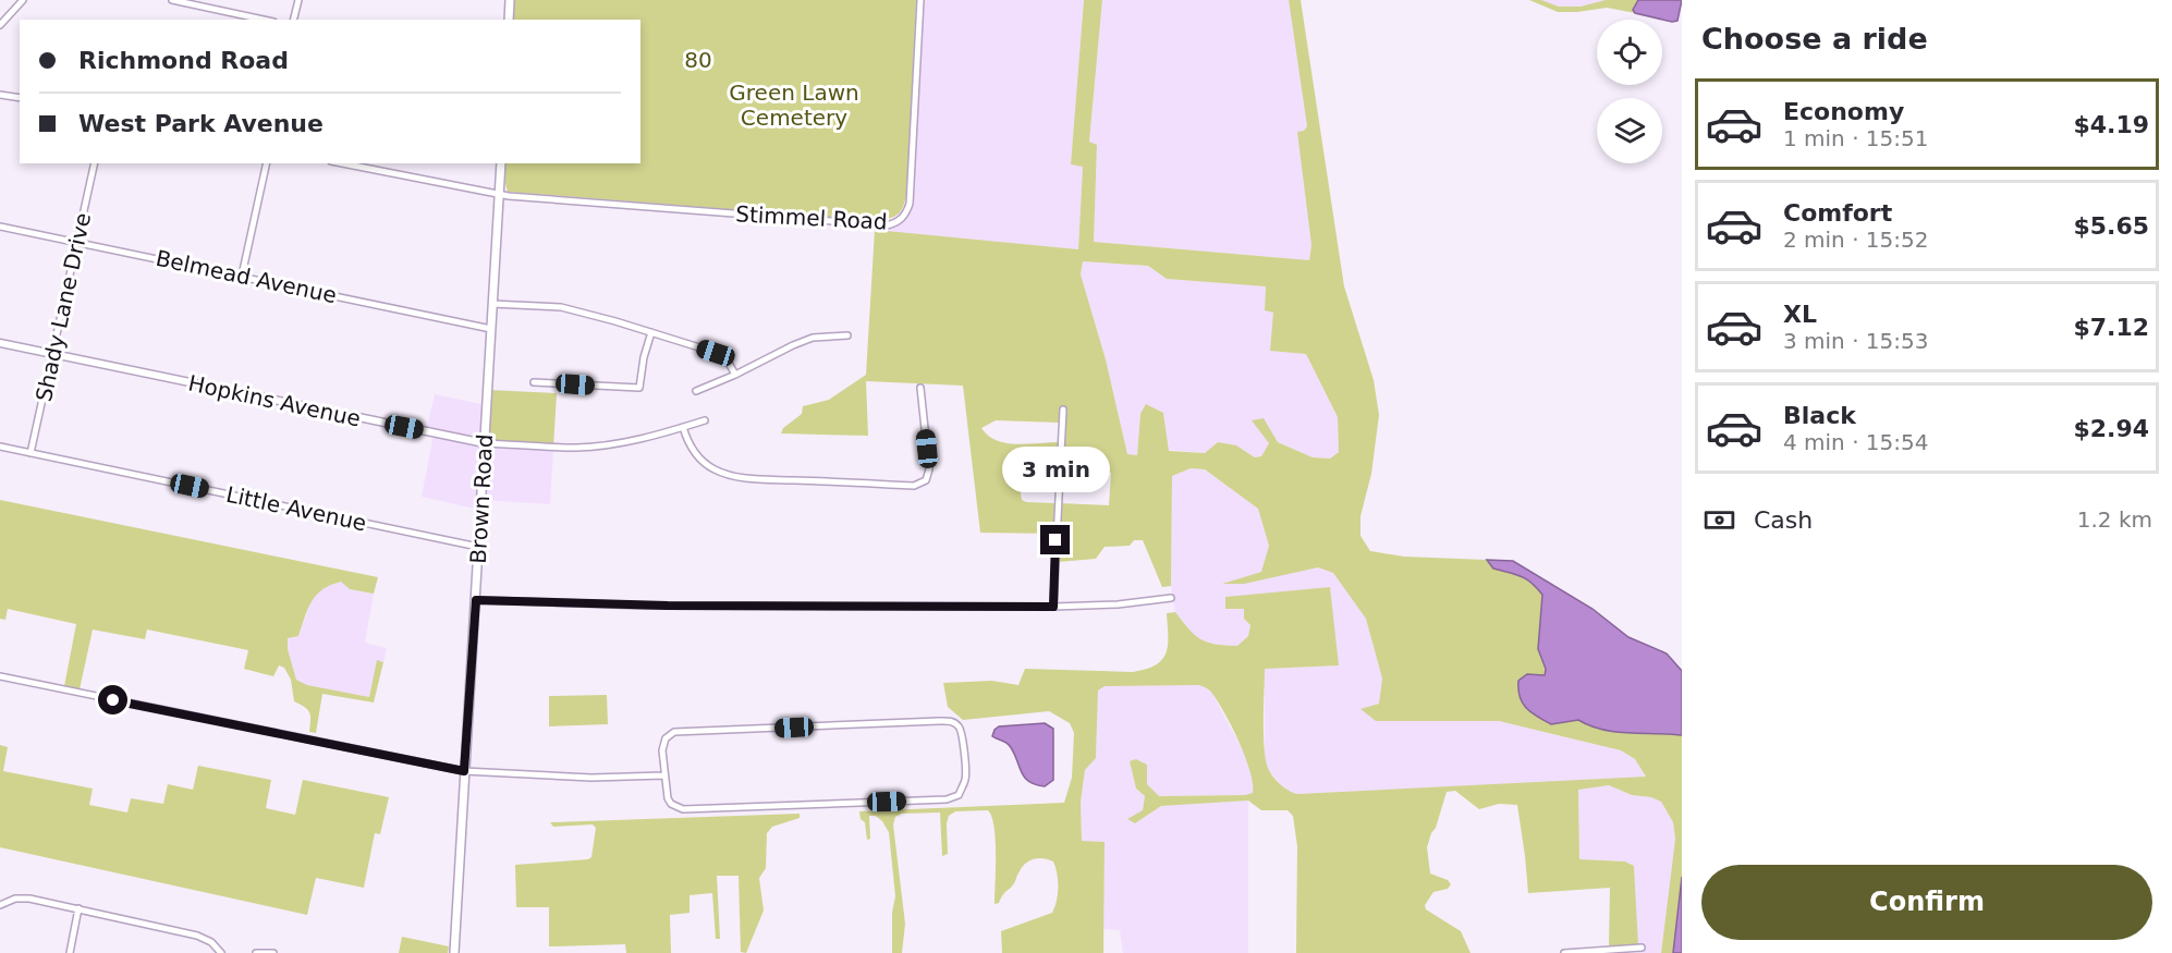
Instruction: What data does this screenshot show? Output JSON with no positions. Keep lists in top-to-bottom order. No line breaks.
{"streets":{"main road":["Brown Road"],"street":["Stimmel Road","Belmead Avenue","Shady Lane Drive","Hopkins Avenue","Little Avenue"]},"crossings":[["Stimmel Road","Brown Road"],["Belmead Avenue","Shady Lane Drive"],["Belmead Avenue","Brown Road"],["Shady Lane Drive","Hopkins Avenue"],["Shady Lane Drive","Little Avenue"],["Hopkins Avenue","Brown Road"],["Brown Road","Little Avenue"]],"parks":["80","Green Lawn Cemetery"],"page":{"heading":"Choose a ride","banner":["Richmond Road","West Park Avenue"],"list":[{"name":"Economy","note":"1 min · 15:51","value":"$4.19"},{"name":"Comfort","note":"2 min · 15:52","value":"$5.65"},{"name":"XL","note":"3 min · 15:53","value":"$7.12"},{"name":"Black","note":"4 min · 15:54","value":"$2.94"}],"bubble":"3 min","pay":["Cash","1.2 km"],"buttons":"Confirm"}}
